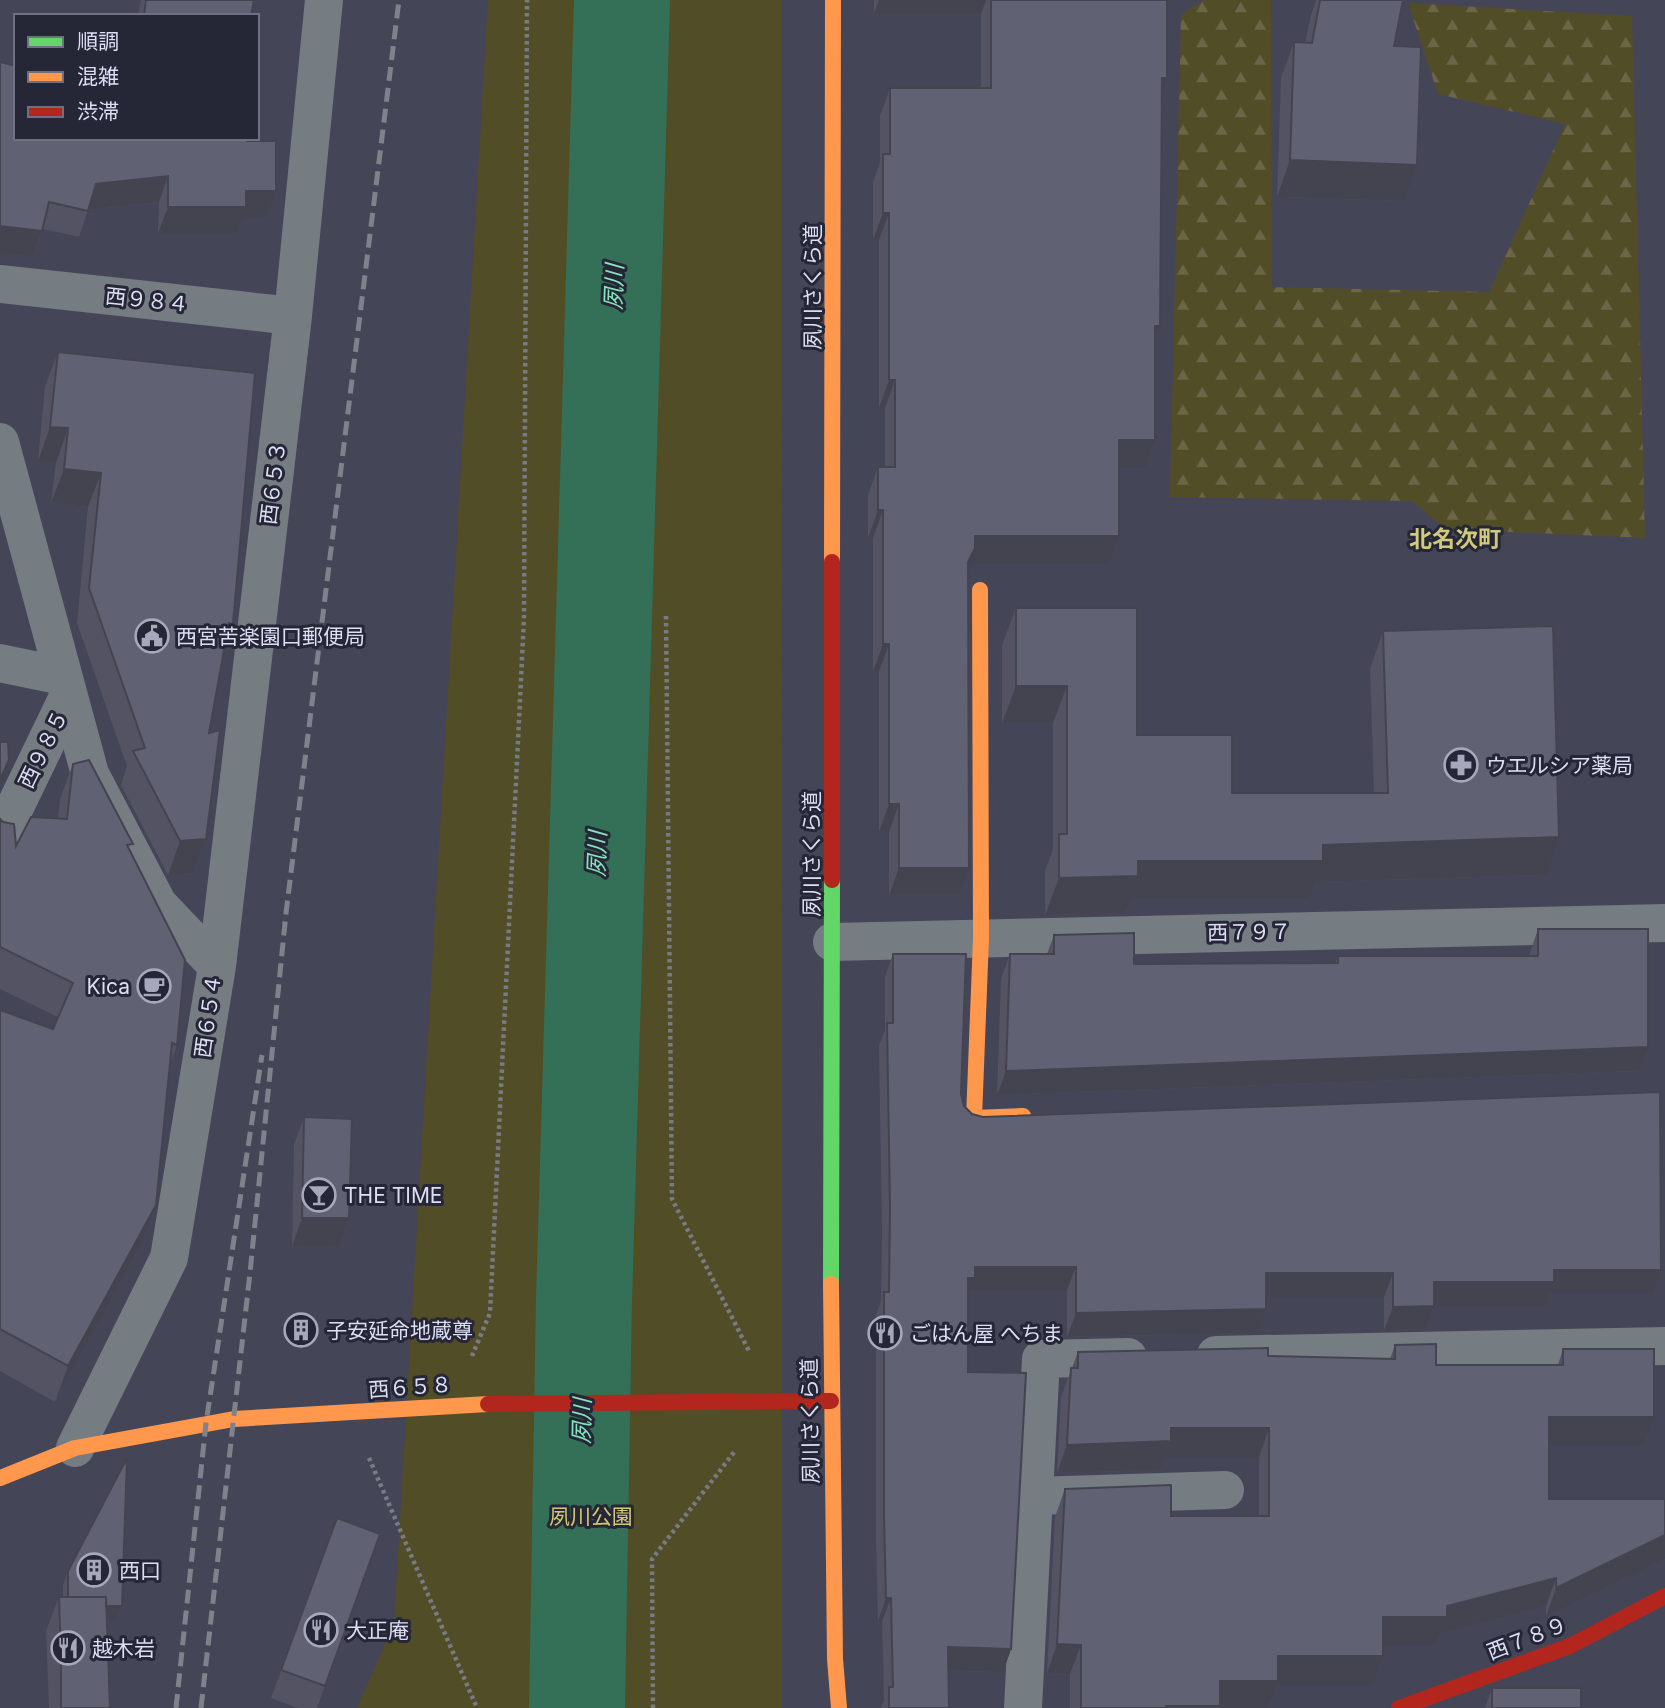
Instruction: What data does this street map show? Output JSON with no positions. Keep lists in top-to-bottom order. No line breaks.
{"streets":{"street":["夙川さくら道","西９８４","西６５３","西９８５","西７９７","西６５４","西６５８","西７８９"]},"crossings":[["夙川さくら道","西７９７"],["夙川さくら道","西６５８"],["西９８４","西６５３"],["西６５３","西６５４"],["西９８５","西６５４"],["西６５４","西６５８"]],"districts":["北名次町"],"water":["夙川"],"parks":["夙川公園"],"places":{"public building":["西宮苦楽園口郵便局"],"pharmacy":["ウエルシア薬局"],"cafe":["Kica"],"bar":["THE TIME"],"building":["子安延命地蔵尊","西口"],"restaurant":["ごはん屋 へちま","大正庵","越木岩"]},"legend":["順調","混雑","渋滞"]}
